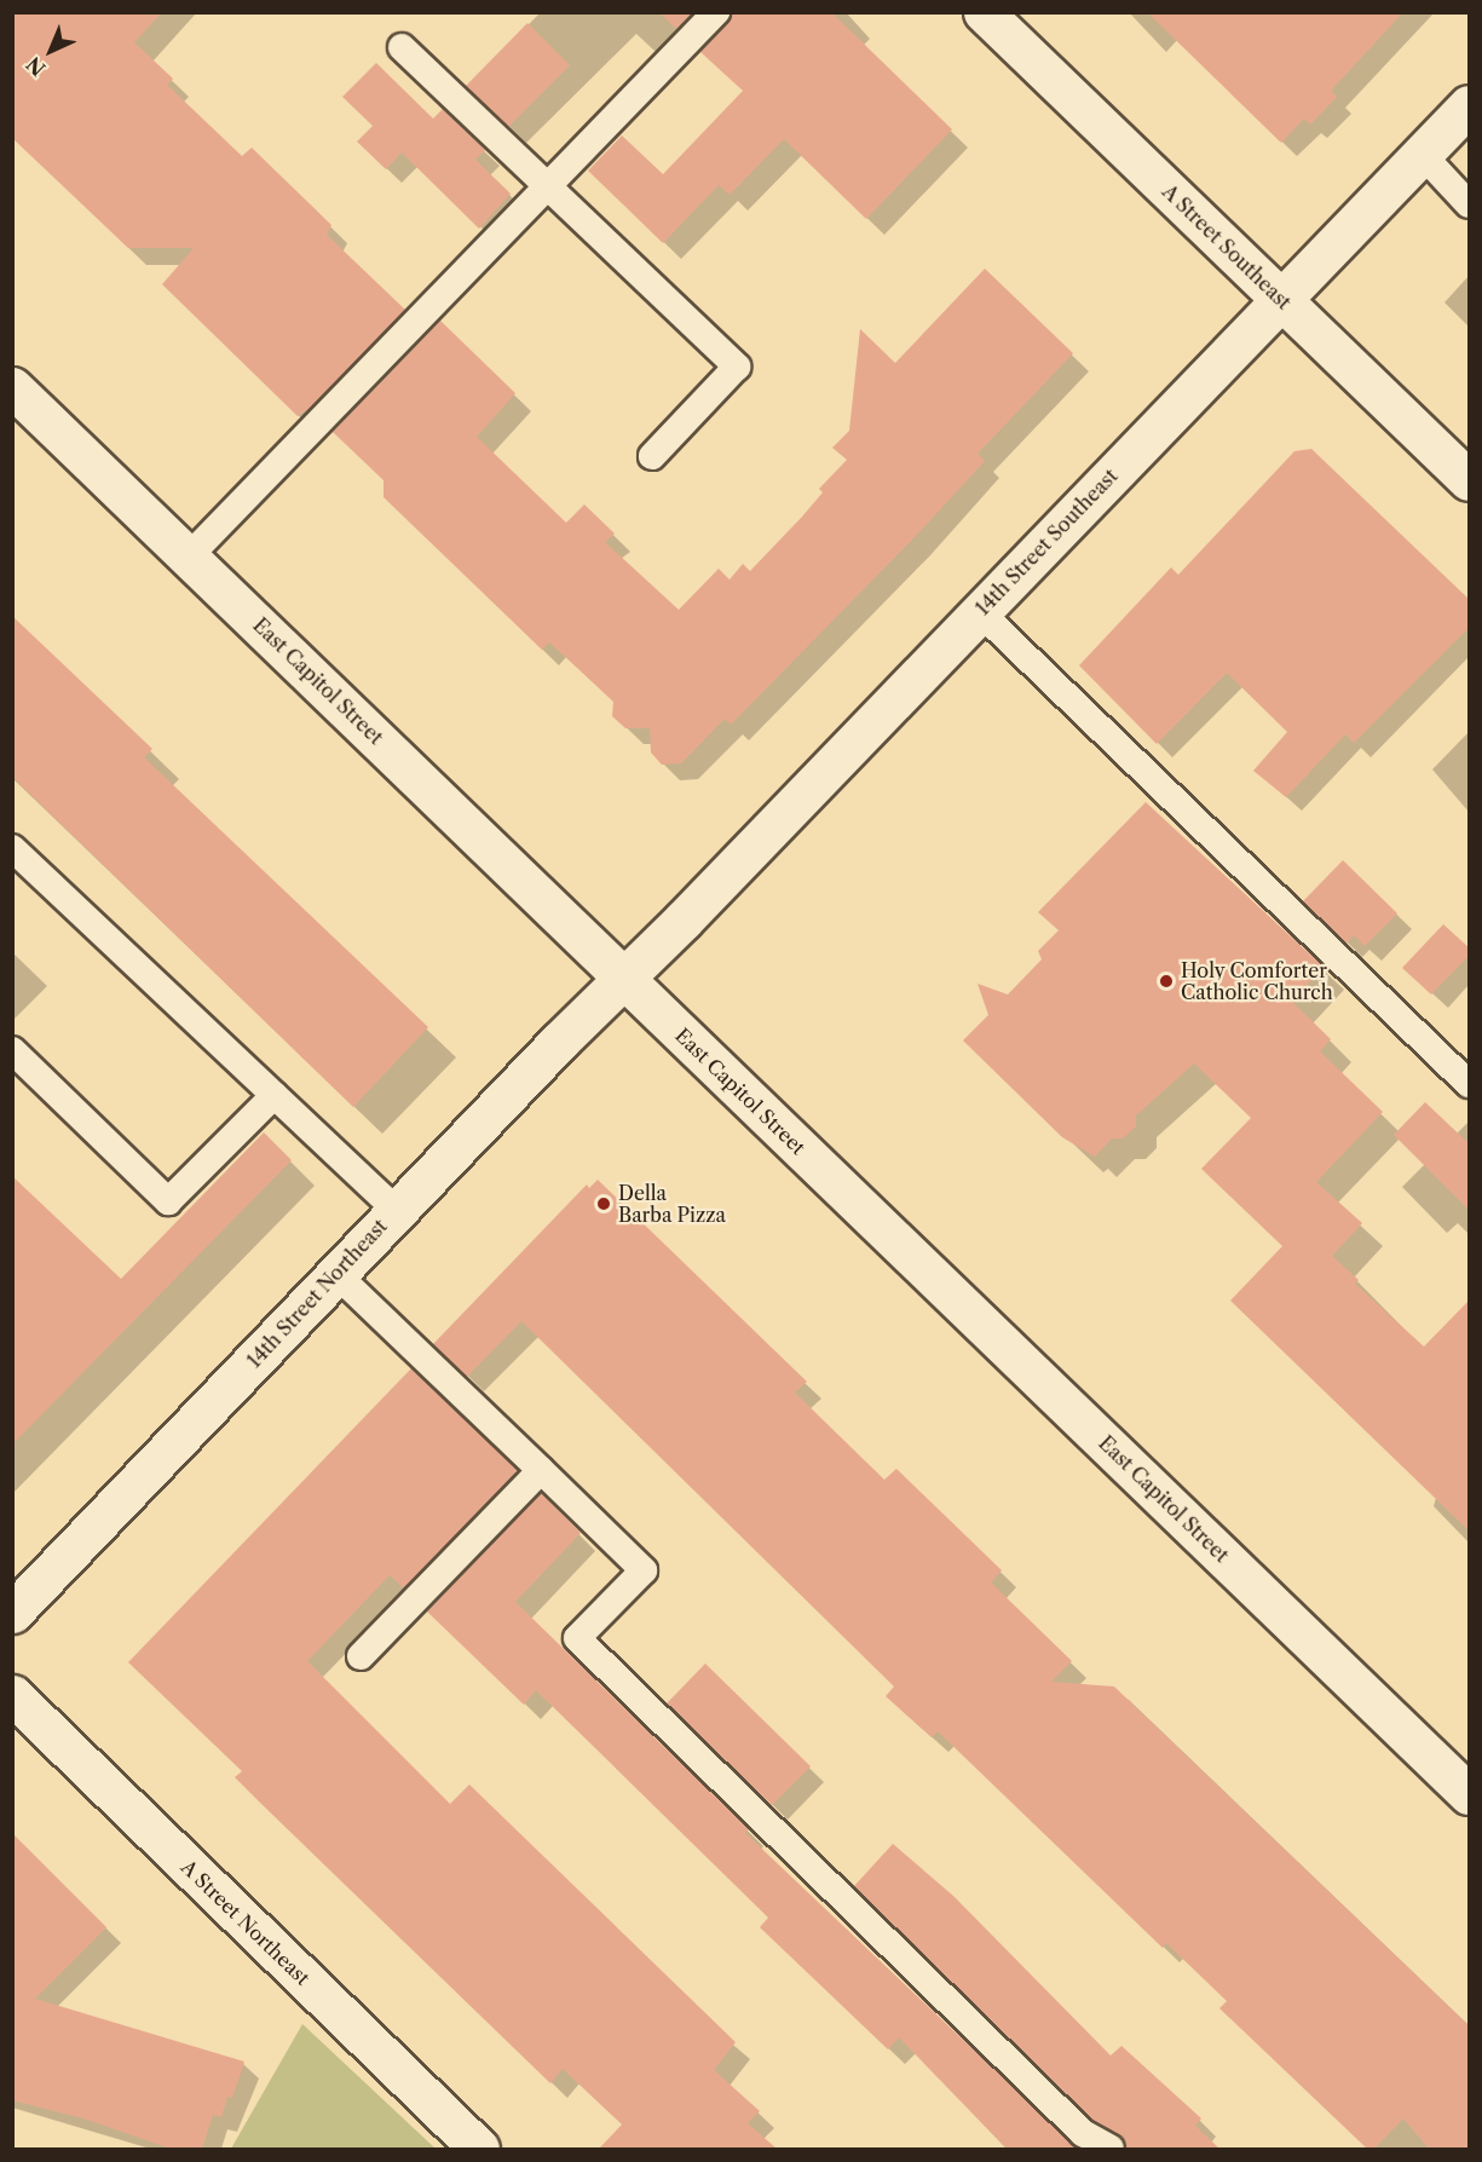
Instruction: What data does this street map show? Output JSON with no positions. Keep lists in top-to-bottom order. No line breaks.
{"streets":{"street":["A Street Southeast","14th Street Southeast","East Capitol Street","14th Street Northeast","A Street Northeast"]},"crossings":[["A Street Southeast","14th Street Southeast"],["14th Street Southeast","East Capitol Street"],["14th Street Southeast","14th Street Northeast"],["East Capitol Street","14th Street Northeast"]],"places":["Holy Comforter Catholic Church","Della Barba Pizza"],"north":"bottom left"}
